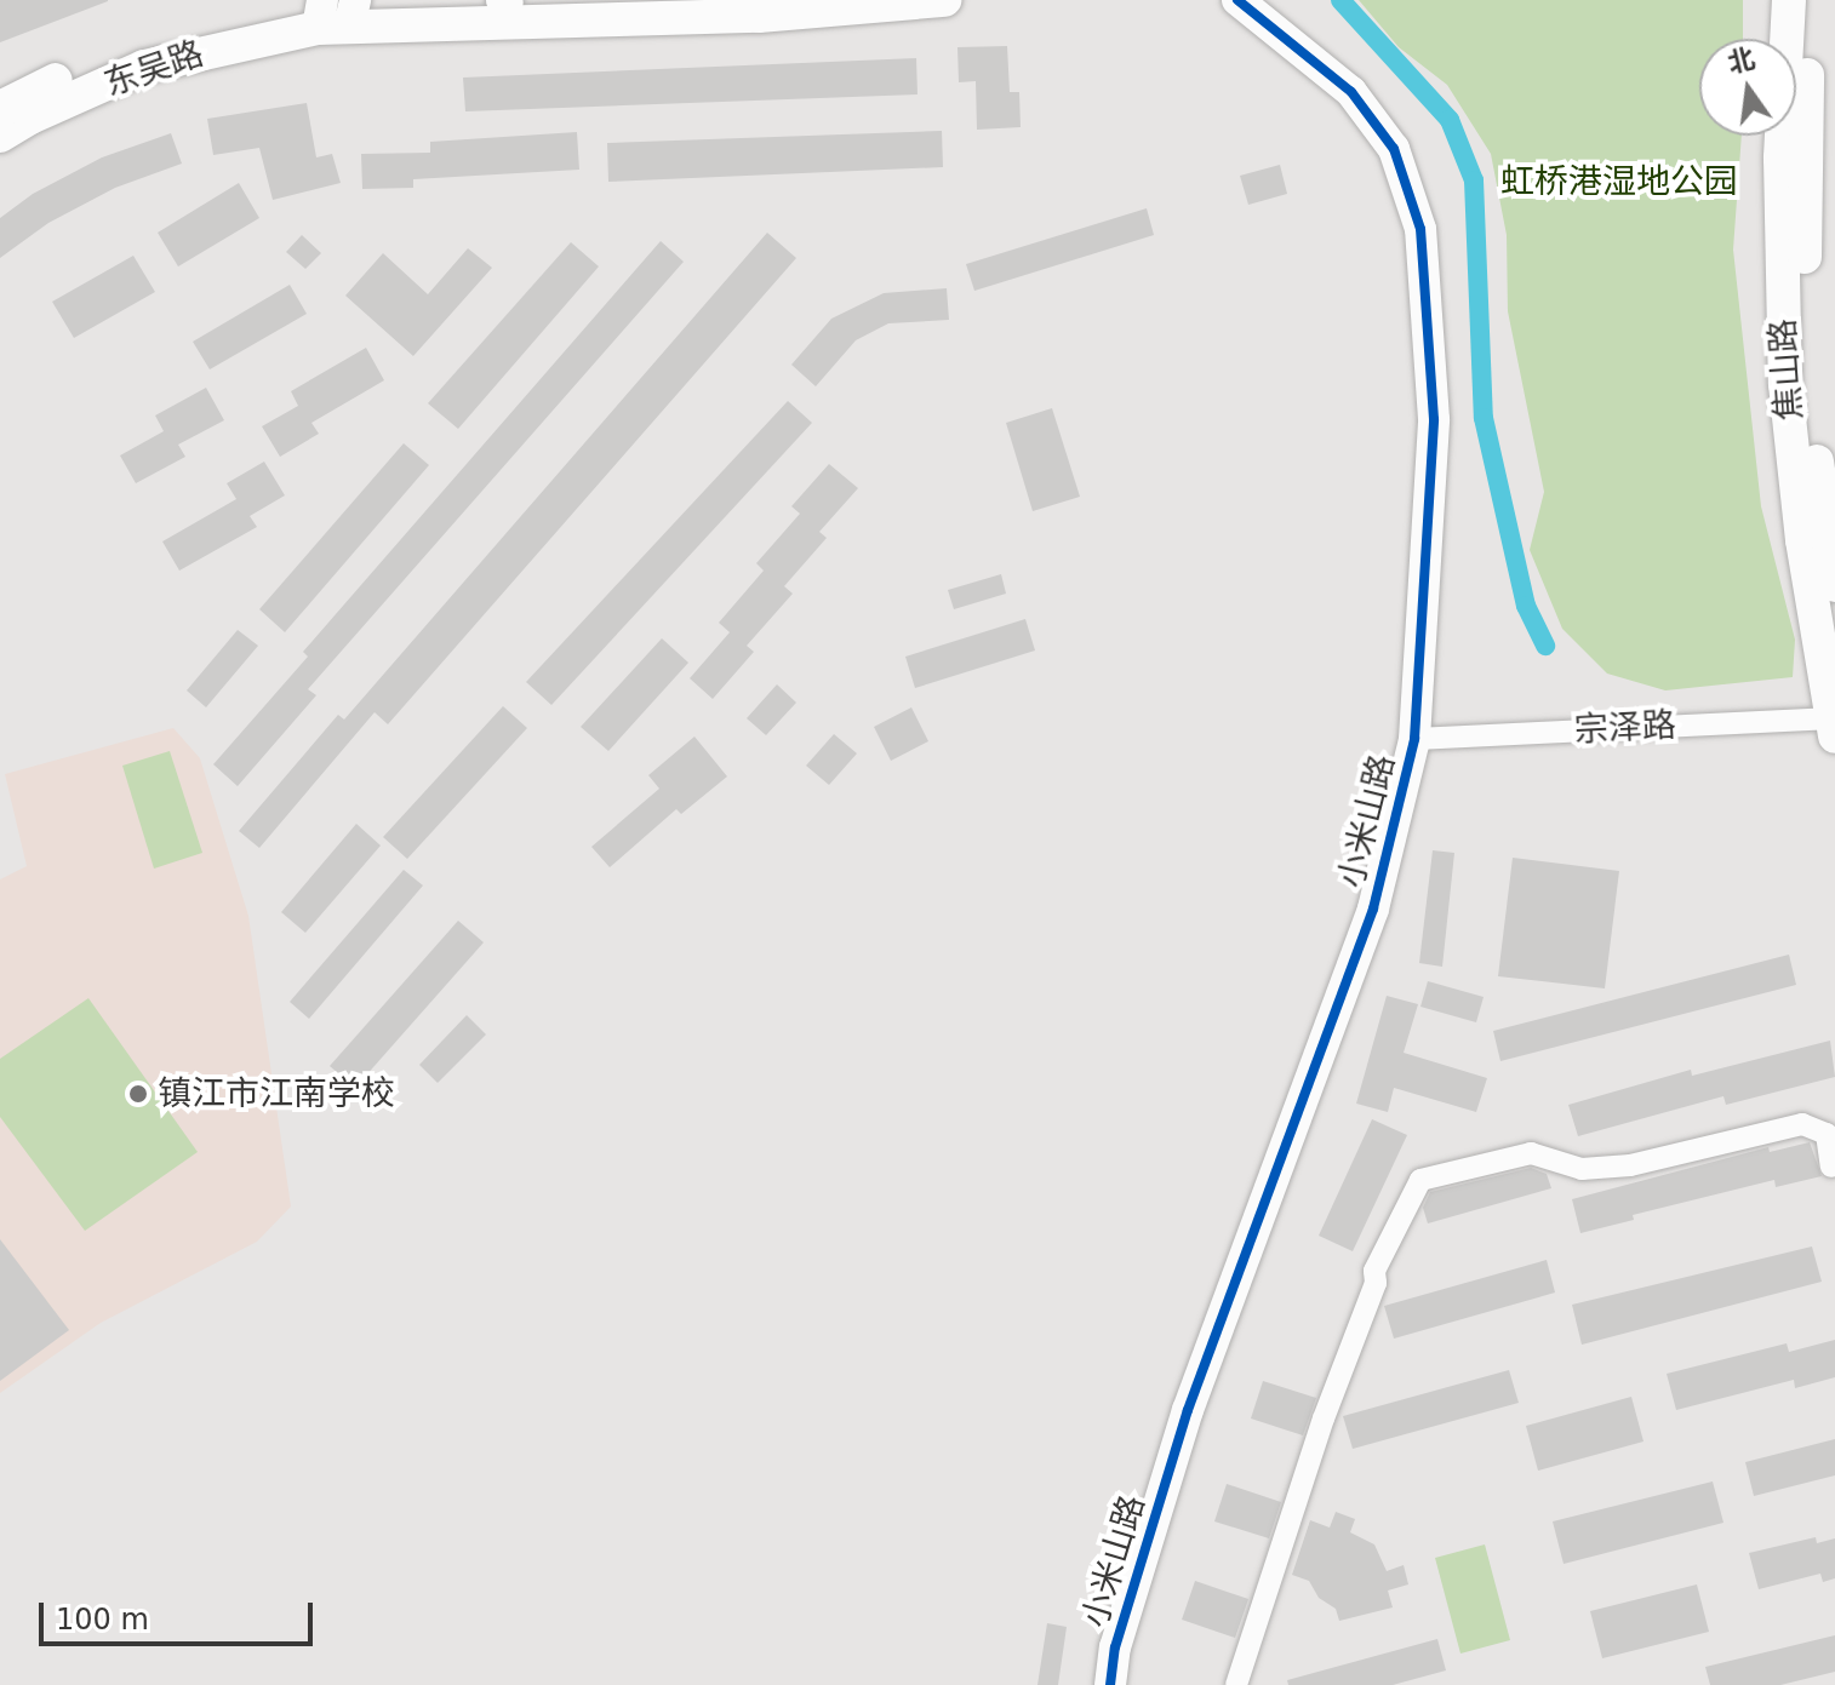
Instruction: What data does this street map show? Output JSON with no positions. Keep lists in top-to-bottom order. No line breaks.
{"streets":{"main road":["东吴路","焦山路"],"street":["宗泽路","小米山路"]},"crossings":[["焦山路","宗泽路"],["宗泽路","小米山路"]],"parks":["虹桥港湿地公园"],"places":["镇江市江南学校"],"scale_bar":"100 m","north":"top"}
